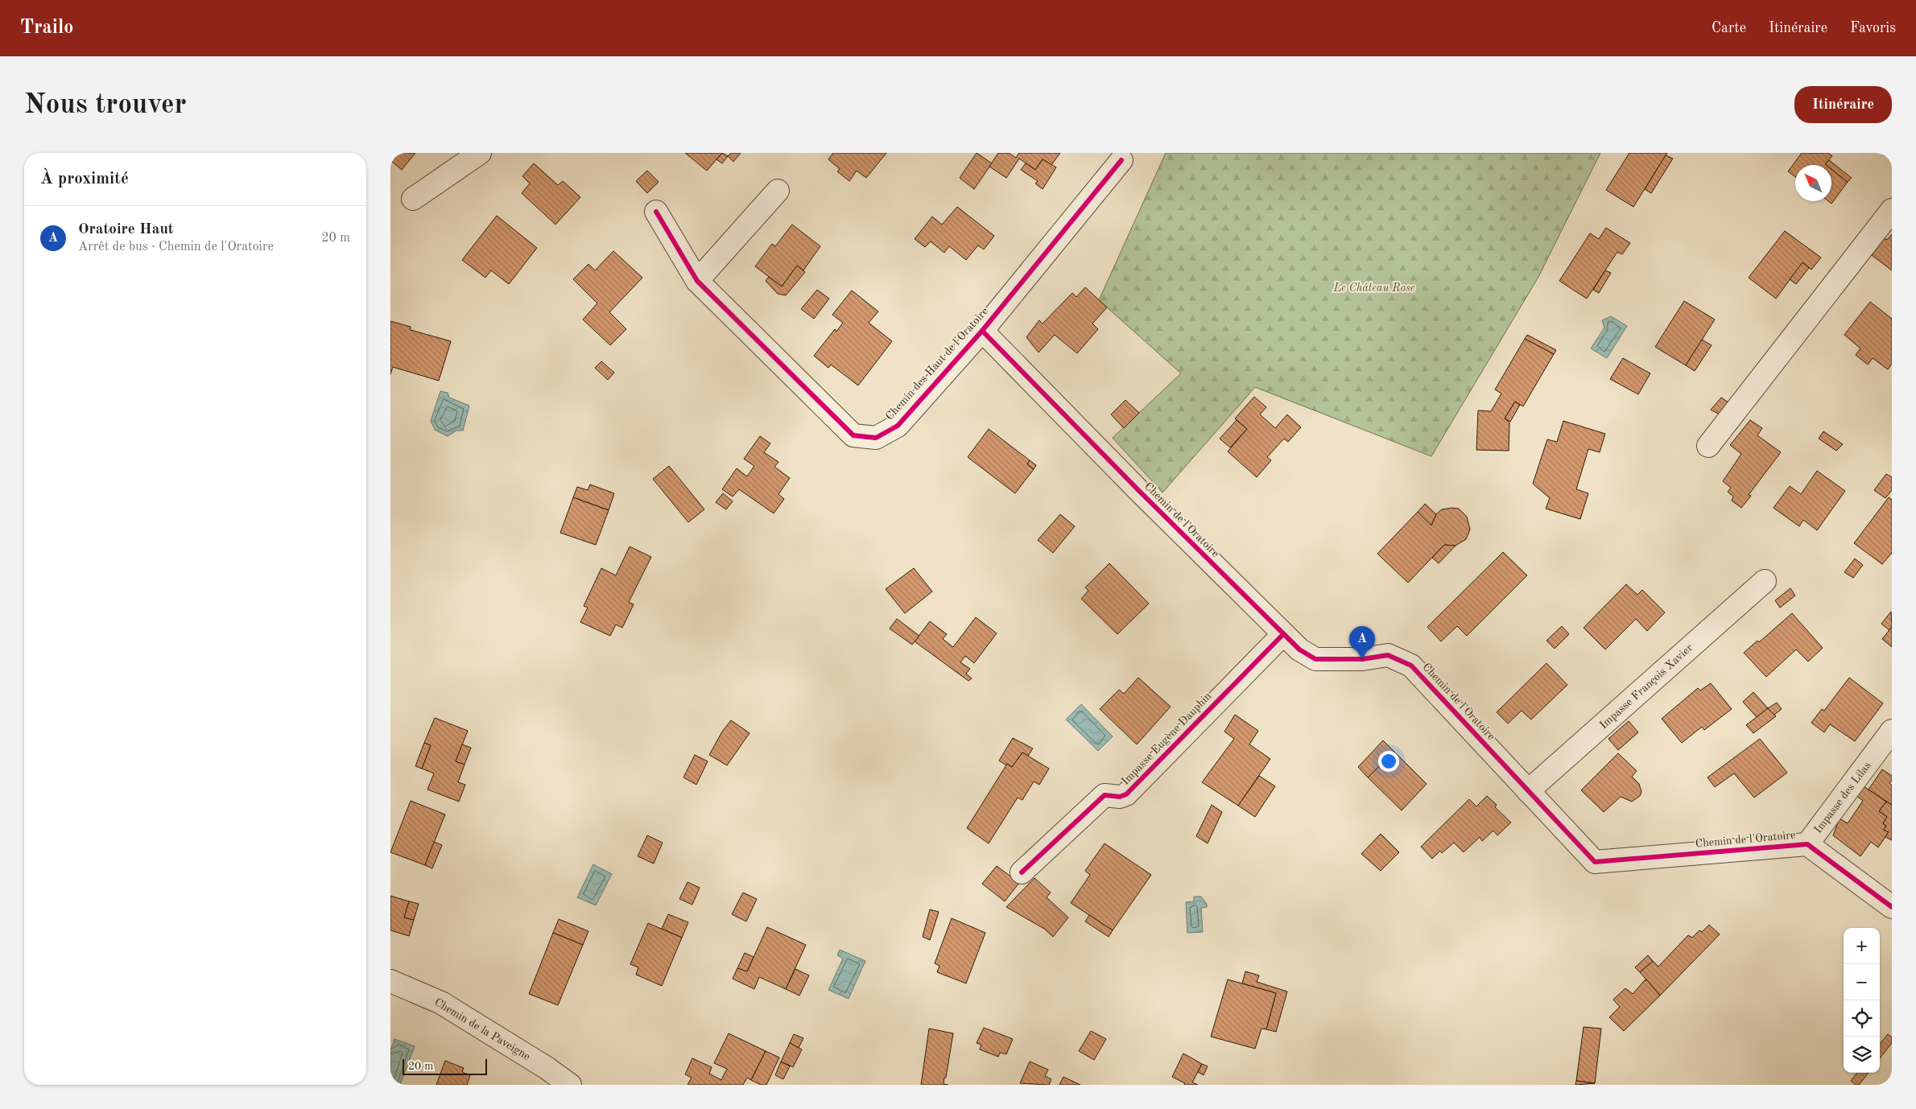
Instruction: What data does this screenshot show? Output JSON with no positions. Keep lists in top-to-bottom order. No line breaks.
{"streets":{"street":["Chemin des Haut de l'Oratoire","Chemin de l'Oratoire","Impasse François Xavier","Impasse Eugène Dauphin","Impasse des Lilas","Chemin de la Paveigne"]},"crossings":[["Chemin des Haut de l'Oratoire","Chemin de l'Oratoire"],["Chemin de l'Oratoire","Impasse François Xavier"],["Chemin de l'Oratoire","Impasse Eugène Dauphin"],["Chemin de l'Oratoire","Impasse des Lilas"]],"parks":["Le Château Rose"],"scale_bar":"20 m","north":"top left","page":{"header":"Trailo","nav":["Carte","Itinéraire","Favoris"],"buttons":"Itinéraire","title":"Nous trouver","heading":"À proximité","list":[{"mark":"A","name":"Oratoire Haut","note":"Arrêt de bus · Chemin de l'Oratoire","value":"20 m"}],"pins":"A","map_buttons":["+","−"],"scale":"20 m"}}
